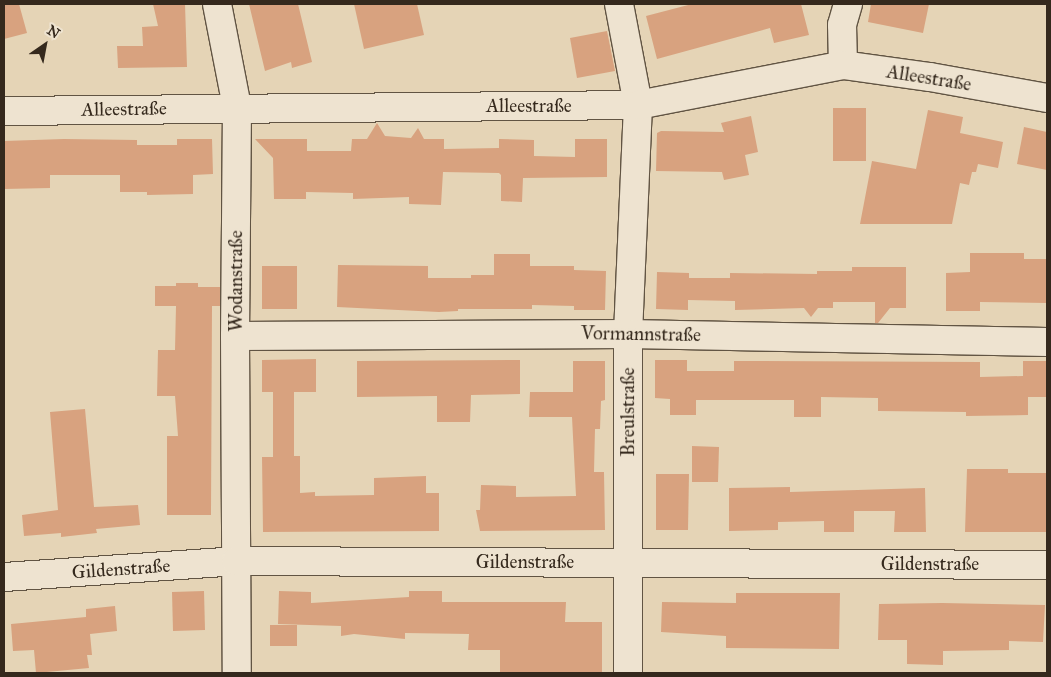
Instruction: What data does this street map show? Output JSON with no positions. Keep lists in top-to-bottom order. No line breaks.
{"streets":{"street":["Alleestraße","Wodanstraße","Vormannstraße","Breulstraße","Gildenstraße"]},"crossings":[["Alleestraße","Wodanstraße"],["Alleestraße","Breulstraße"],["Wodanstraße","Vormannstraße"],["Wodanstraße","Gildenstraße"],["Vormannstraße","Breulstraße"],["Breulstraße","Gildenstraße"]],"north":"top right"}
